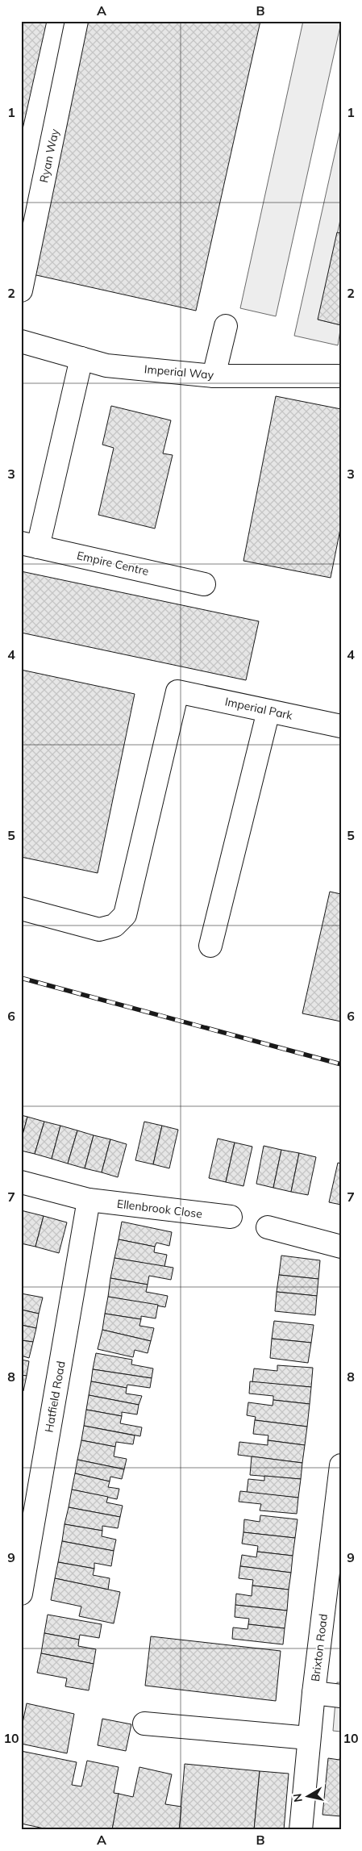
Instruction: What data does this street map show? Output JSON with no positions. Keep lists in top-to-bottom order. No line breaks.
{"streets":{"street":["Ryan Way","Imperial Way","Empire Centre","Imperial Park","Ellenbrook Close","Hatfield Road","Brixton Road"]},"crossings":[["Ellenbrook Close","Hatfield Road"]],"north":"left","grid":{"columns":["A","B"],"rows":["1","2","3","4","5","6","7","8","9","10"]}}
